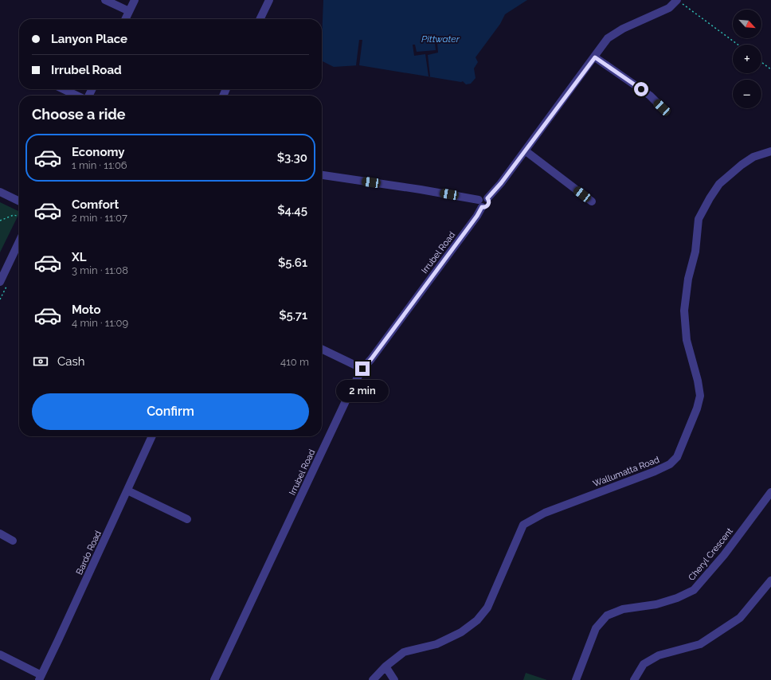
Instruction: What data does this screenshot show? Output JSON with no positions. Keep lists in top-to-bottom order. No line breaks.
{"streets":{"street":["Irrubel Road","Wallumatta Road","Bardo Road","Cheryl Crescent"]},"water":["Pittwater"],"north":"bottom right","page":{"map_buttons":["+","−"],"banner":["Lanyon Place","Irrubel Road"],"heading":"Choose a ride","list":[{"name":"Economy","note":"1 min · 11:06","value":"$3.30"},{"name":"Comfort","note":"2 min · 11:07","value":"$4.45"},{"name":"XL","note":"3 min · 11:08","value":"$5.61"},{"name":"Moto","note":"4 min · 11:09","value":"$5.71"}],"pay":["Cash","410 m"],"bubble":"2 min","buttons":"Confirm"}}
